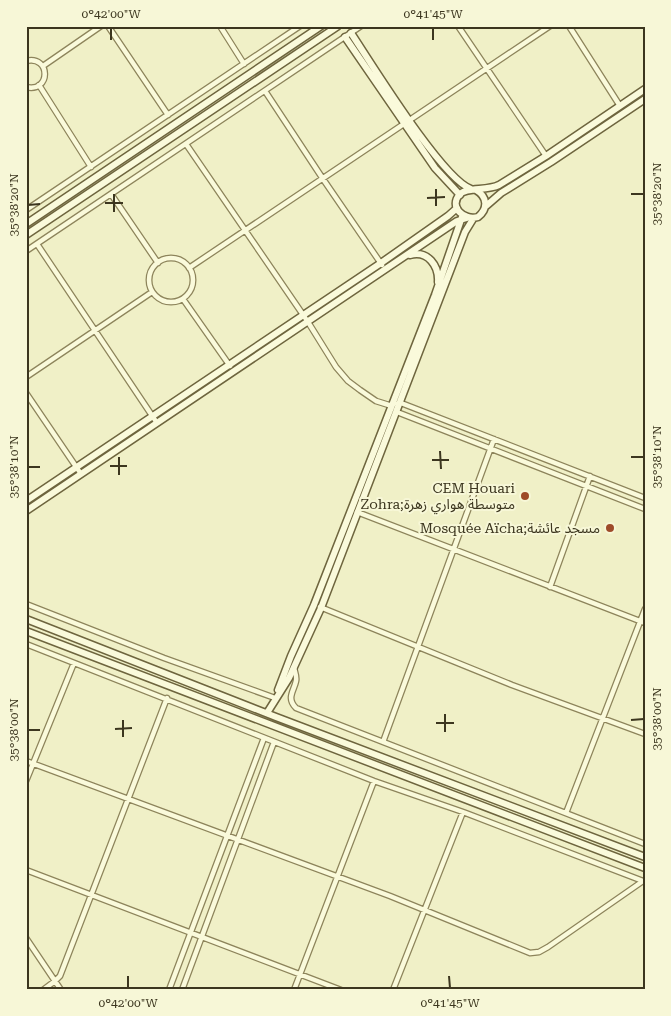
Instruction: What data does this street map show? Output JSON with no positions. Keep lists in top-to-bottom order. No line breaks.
{"places":["CEM Houari Zohra;متوسطة هواري زهرة","Mosquée Aïcha;مسجد عائشة"],"coordinates":["0°42'00\"W","0°41'45\"W","35°38'20\"N","35°38'10\"N","35°38'00\"N"]}
